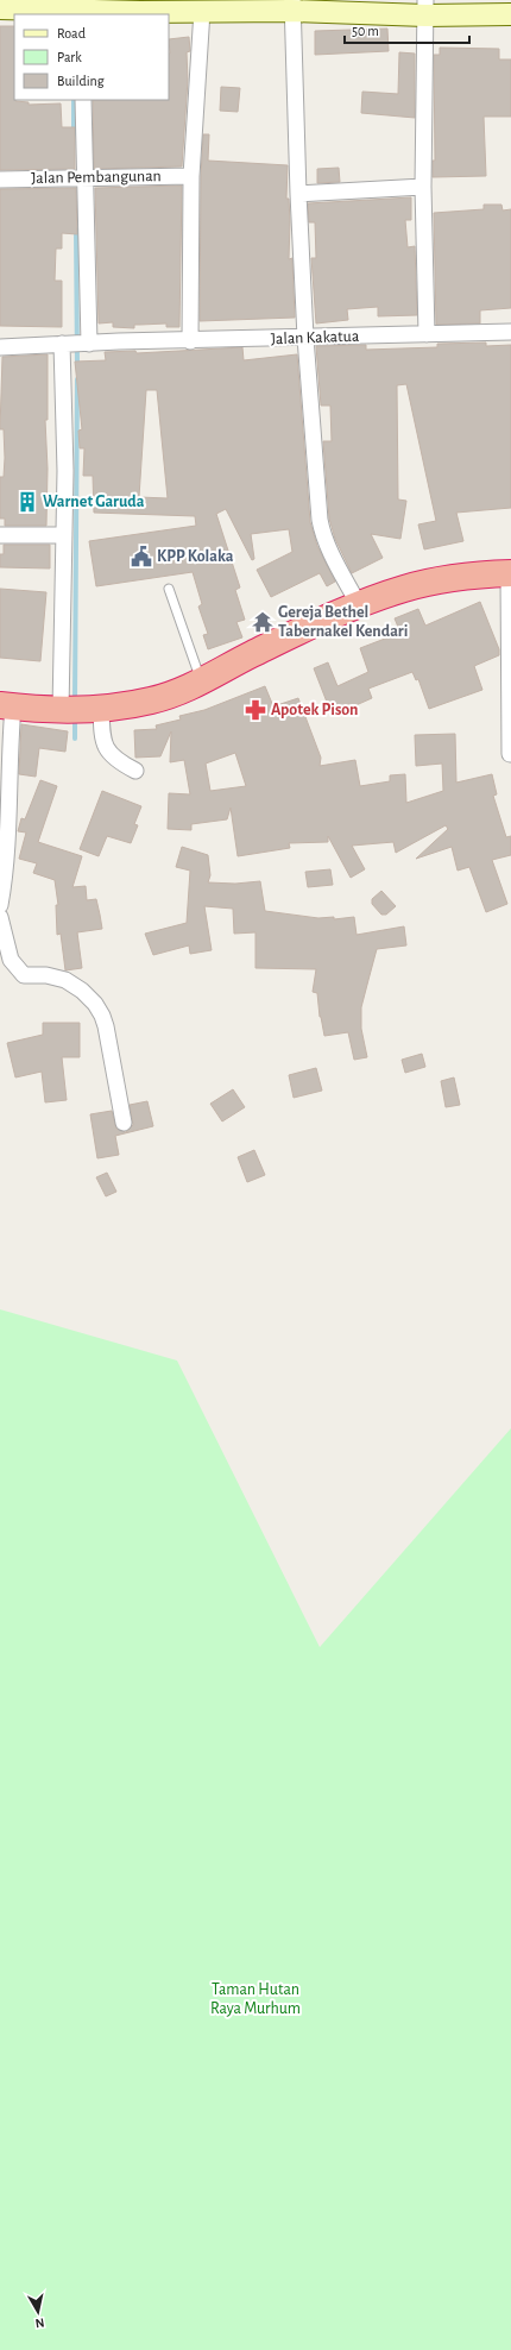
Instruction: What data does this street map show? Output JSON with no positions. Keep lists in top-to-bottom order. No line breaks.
{"streets":{"street":["Jalan Pembangunan","Jalan Kakatua"]},"parks":["Taman Hutan Raya Murhum"],"places":{"building":["Warnet Garuda"],"public building":["KPP Kolaka"],"temple":["Gereja Bethel Tabernakel Kendari"],"pharmacy":["Apotek Pison"]},"legend":["Road","Park","Building"],"scale_bar":"50 m","north":"bottom"}
